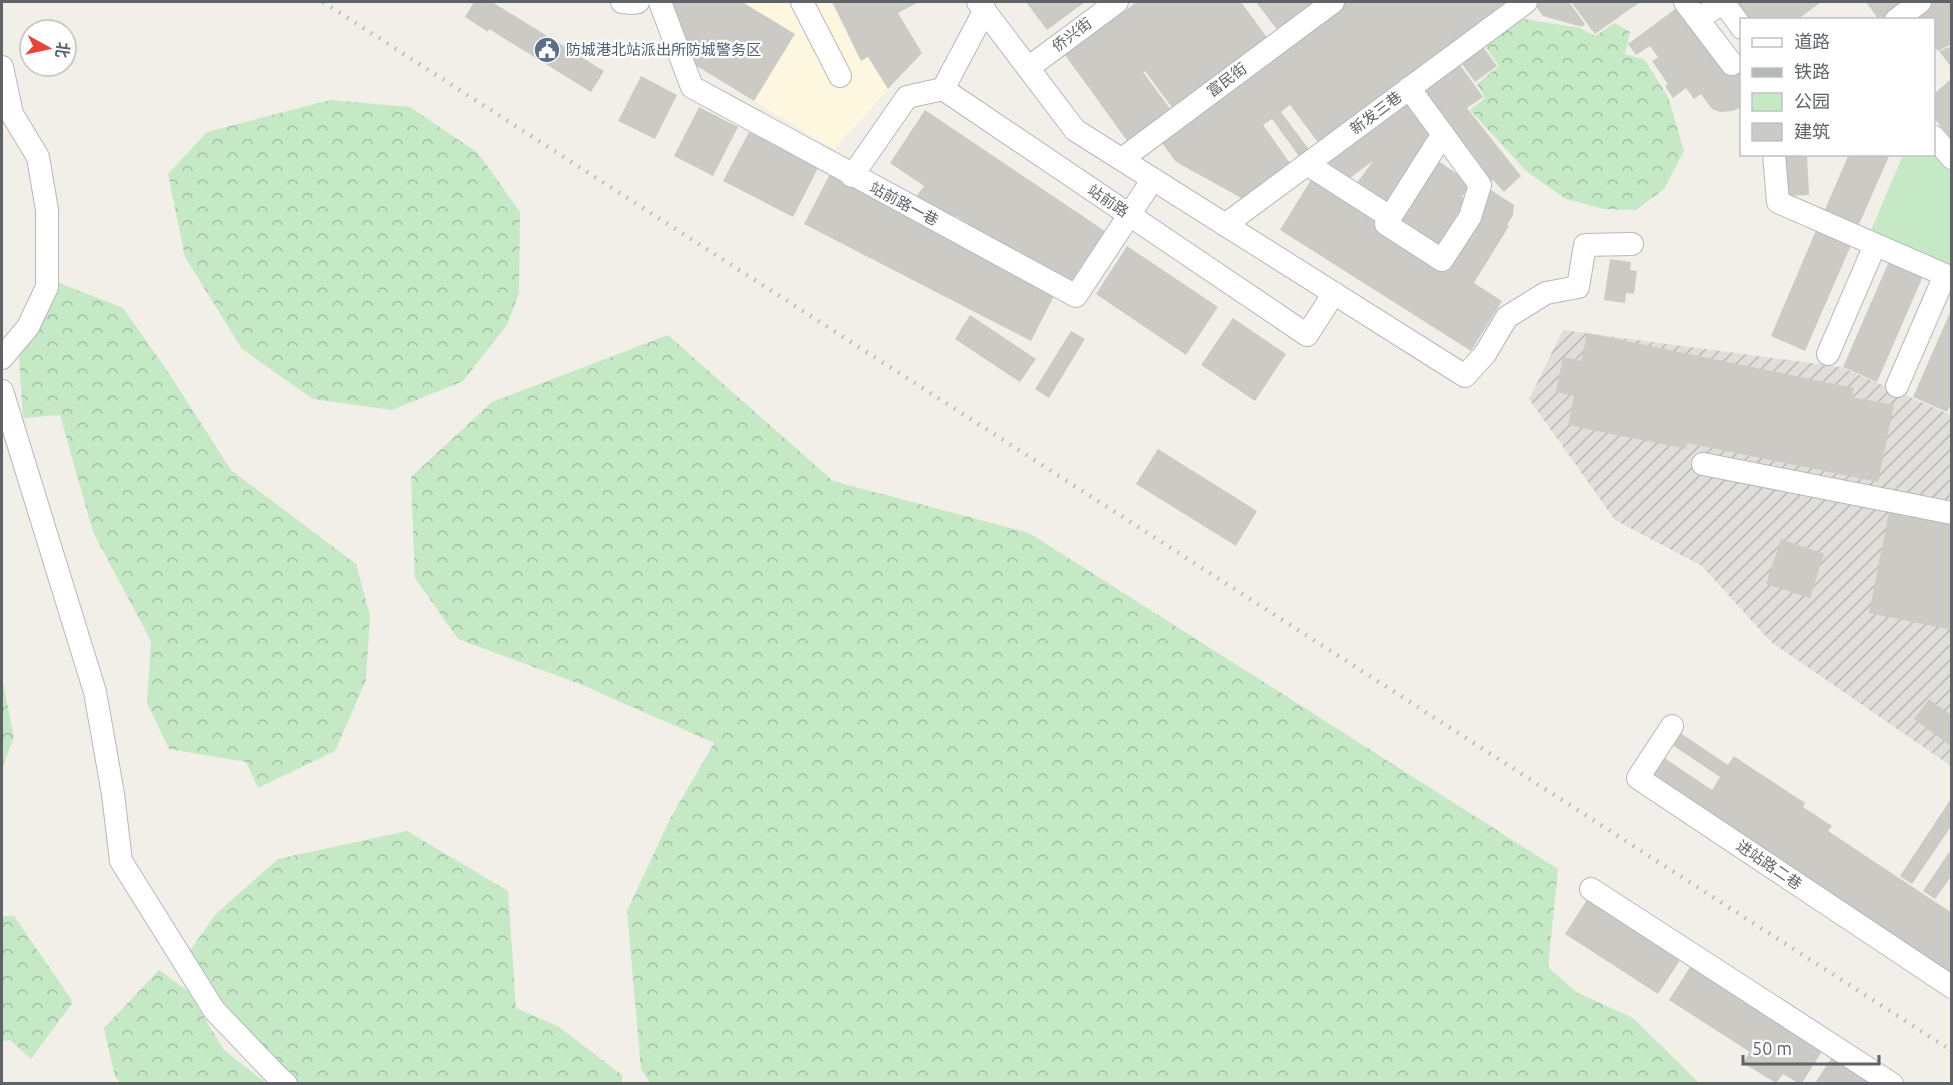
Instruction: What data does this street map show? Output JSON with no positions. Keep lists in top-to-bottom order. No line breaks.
{"streets":{"street":["侨兴街","富民街","新发三巷","站前路","站前路一巷","进站路二巷"]},"crossings":[["站前路","站前路一巷"]],"places":{"public building":["防城港北站派出所防城警务区"]},"legend":["道路","铁路","公园","建筑"],"scale_bar":"50 m","north":"right"}
